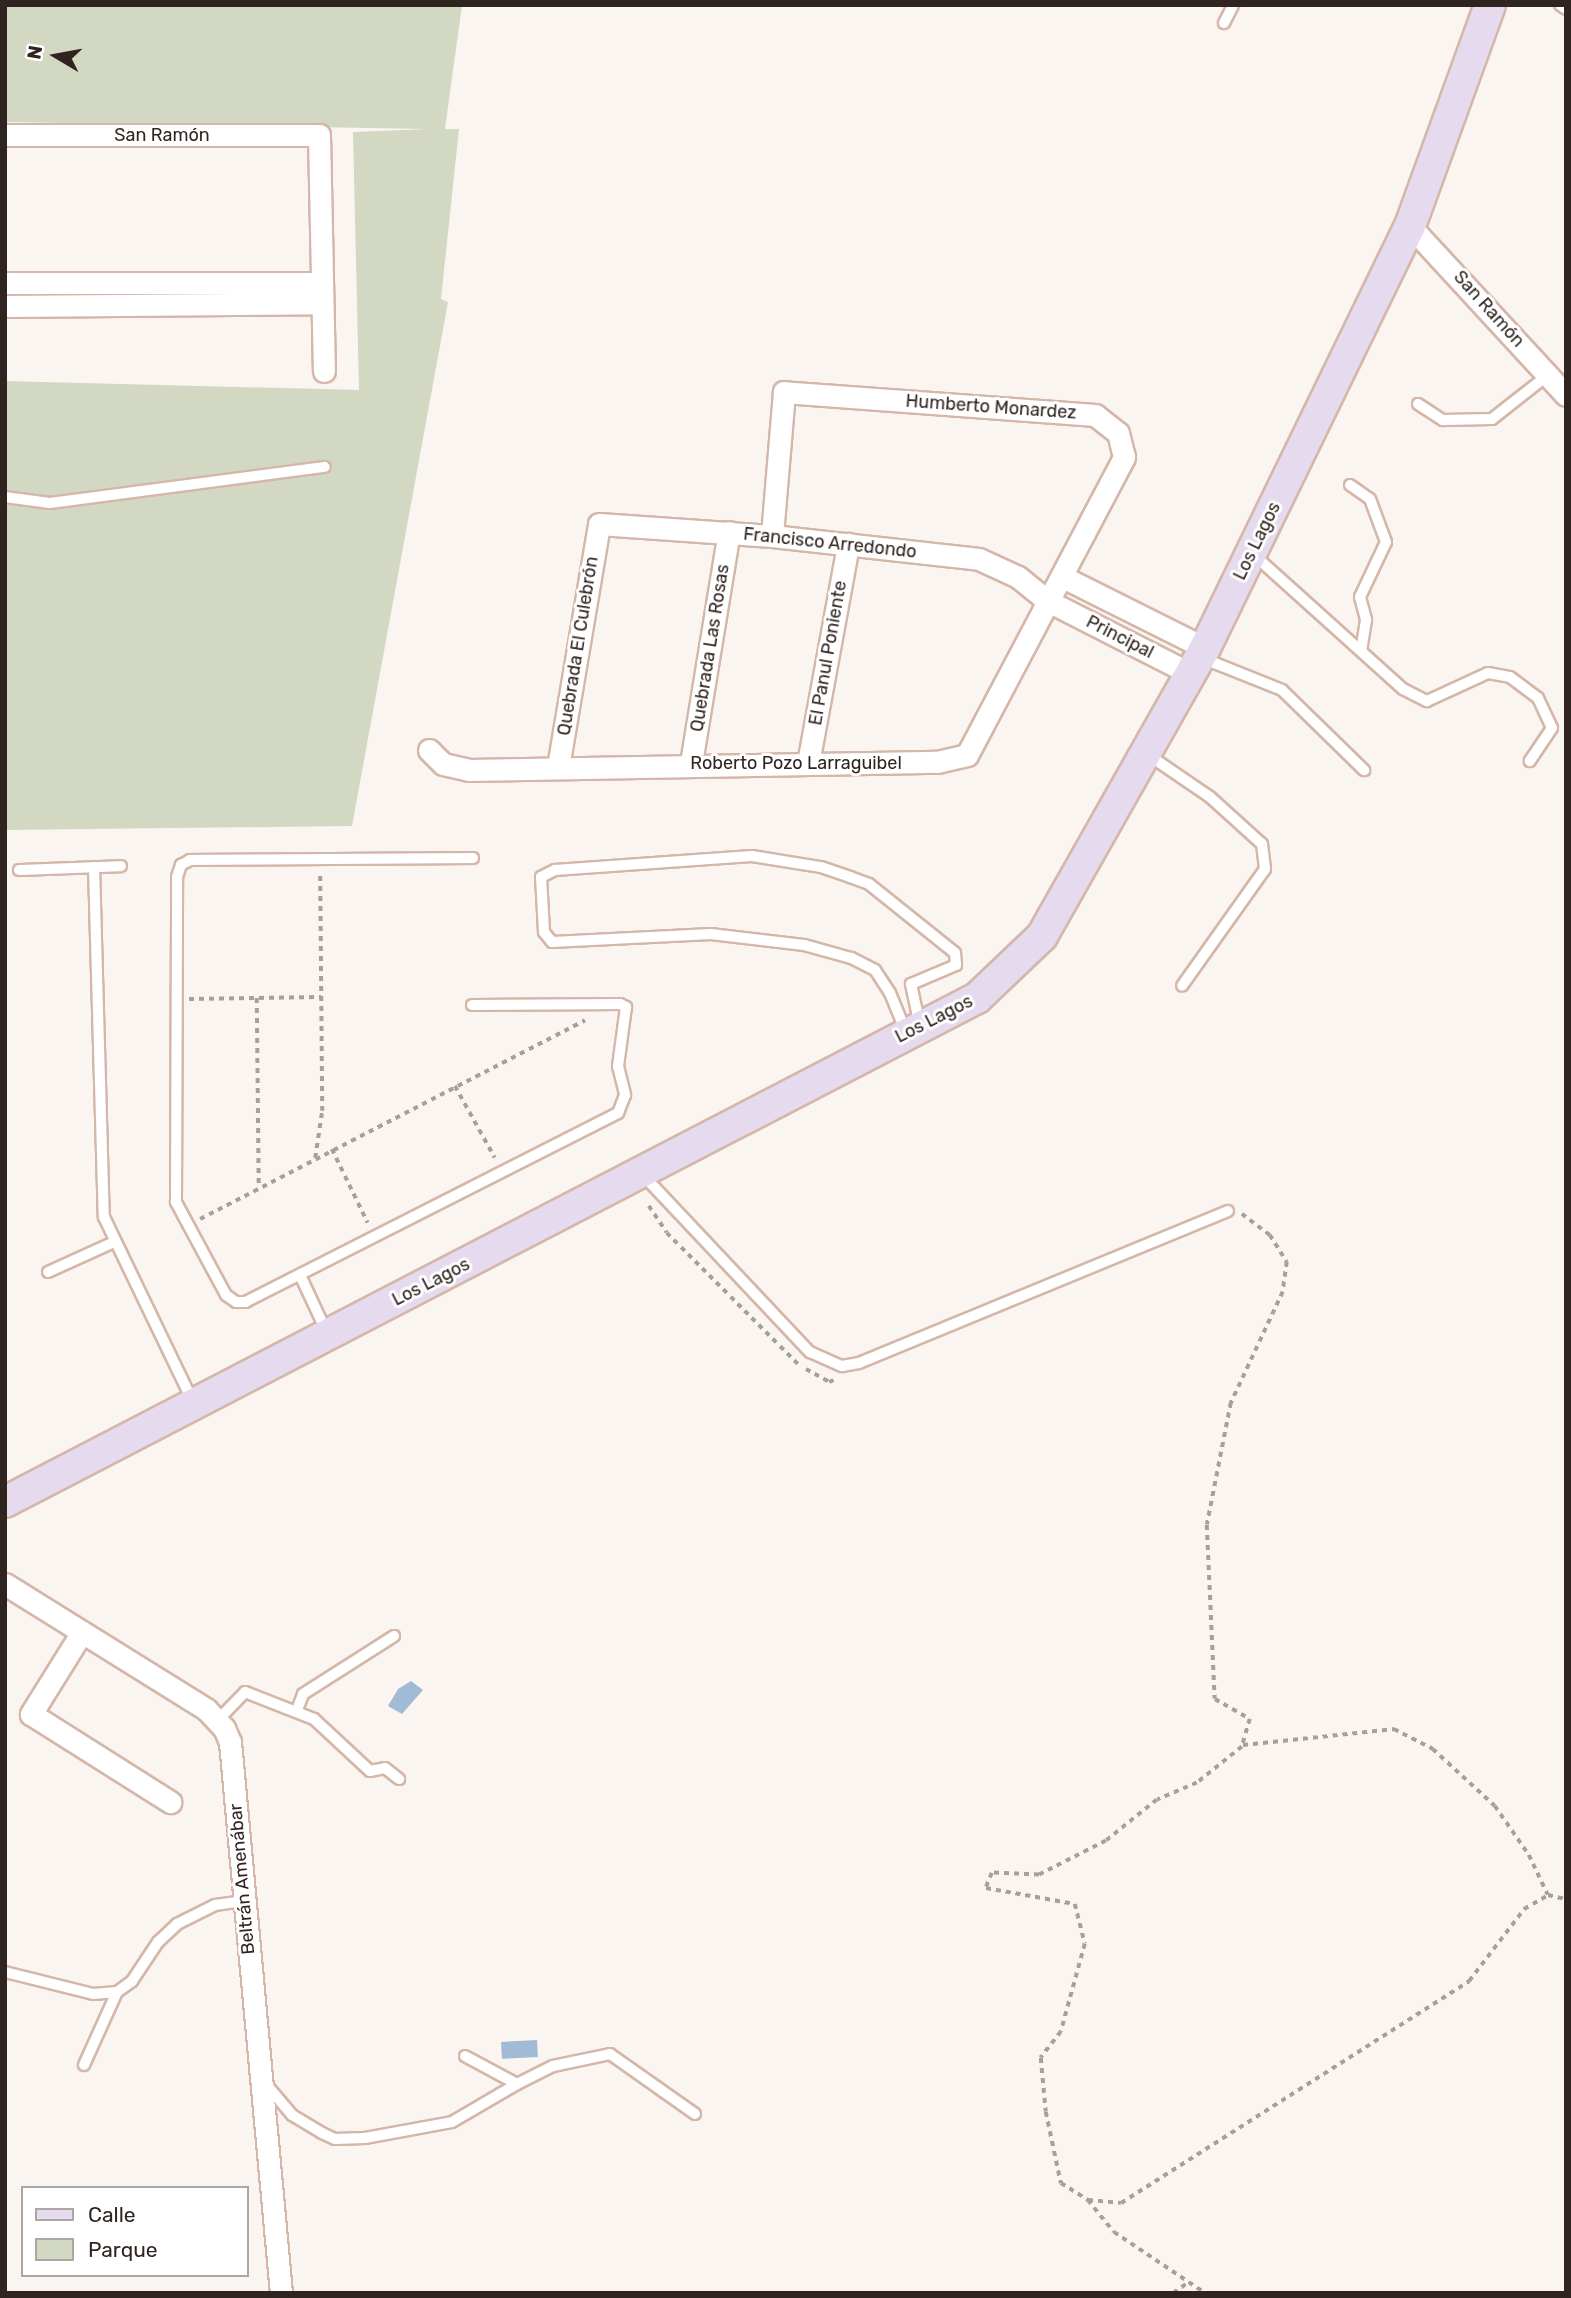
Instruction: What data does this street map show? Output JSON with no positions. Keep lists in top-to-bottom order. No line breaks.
{"streets":{"main road":["Los Lagos"],"street":["San Ramón","Humberto Monardez","Francisco Arredondo","Principal","Quebrada El Culebrón","Quebrada Las Rosas","El Panul Poniente","Roberto Pozo Larraguibel","Beltrán Amenábar"]},"crossings":[["San Ramón","Los Lagos"],["Humberto Monardez","Francisco Arredondo"],["Humberto Monardez","Principal"],["Humberto Monardez","Roberto Pozo Larraguibel"],["Los Lagos","Principal"],["Francisco Arredondo","Principal"],["Francisco Arredondo","Quebrada El Culebrón"],["Francisco Arredondo","Quebrada Las Rosas"],["Francisco Arredondo","El Panul Poniente"],["Francisco Arredondo","Roberto Pozo Larraguibel"],["Principal","Roberto Pozo Larraguibel"],["Quebrada El Culebrón","Roberto Pozo Larraguibel"],["Quebrada Las Rosas","Roberto Pozo Larraguibel"],["El Panul Poniente","Roberto Pozo Larraguibel"]],"legend":["Calle","Parque"],"north":"left"}
